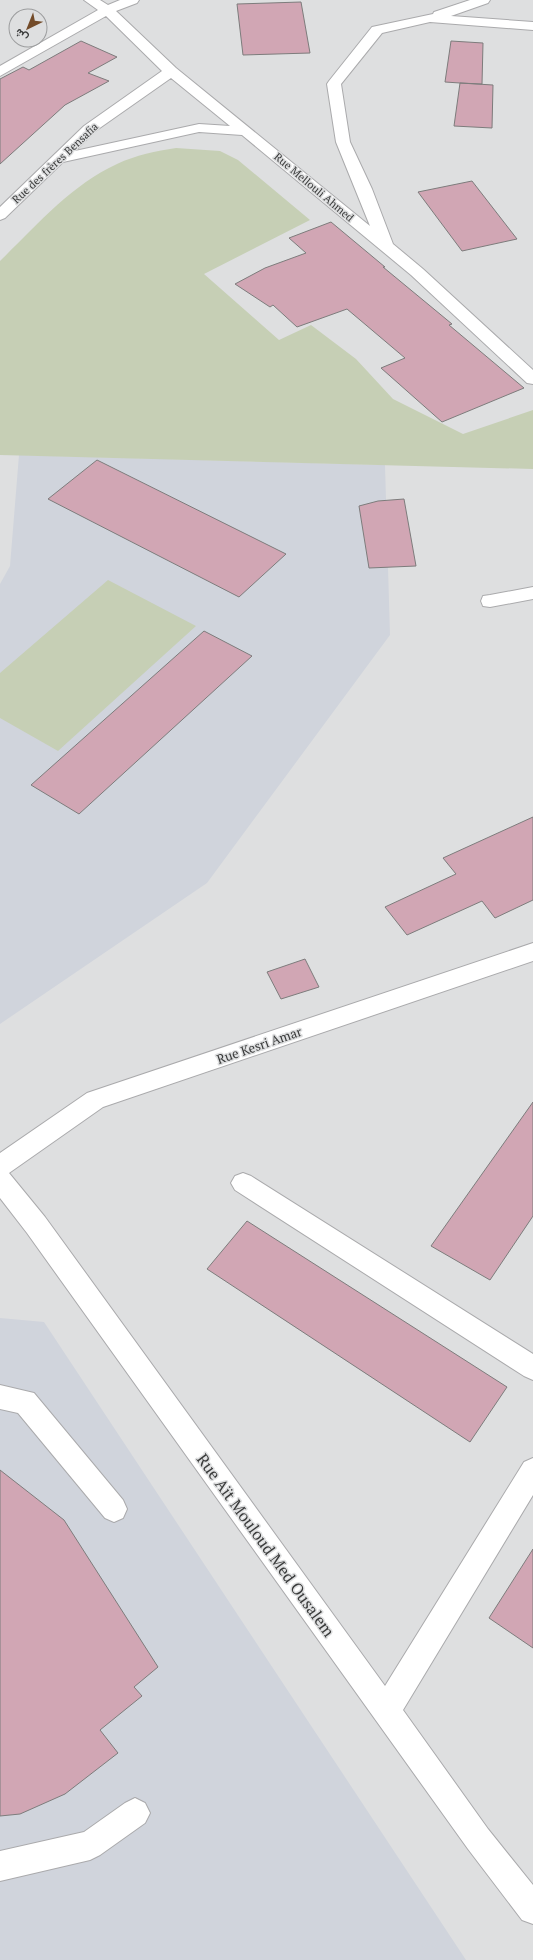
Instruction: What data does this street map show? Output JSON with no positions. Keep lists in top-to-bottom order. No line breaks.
{"streets":{"street":["Rue des frères Bensafia","Rue Mellouli Ahmed","Rue Kesri Amar","Rue Aït Mouloud Med Ousalem"]},"crossings":[["Rue des frères Bensafia","Rue Mellouli Ahmed"]],"north":"bottom left"}
